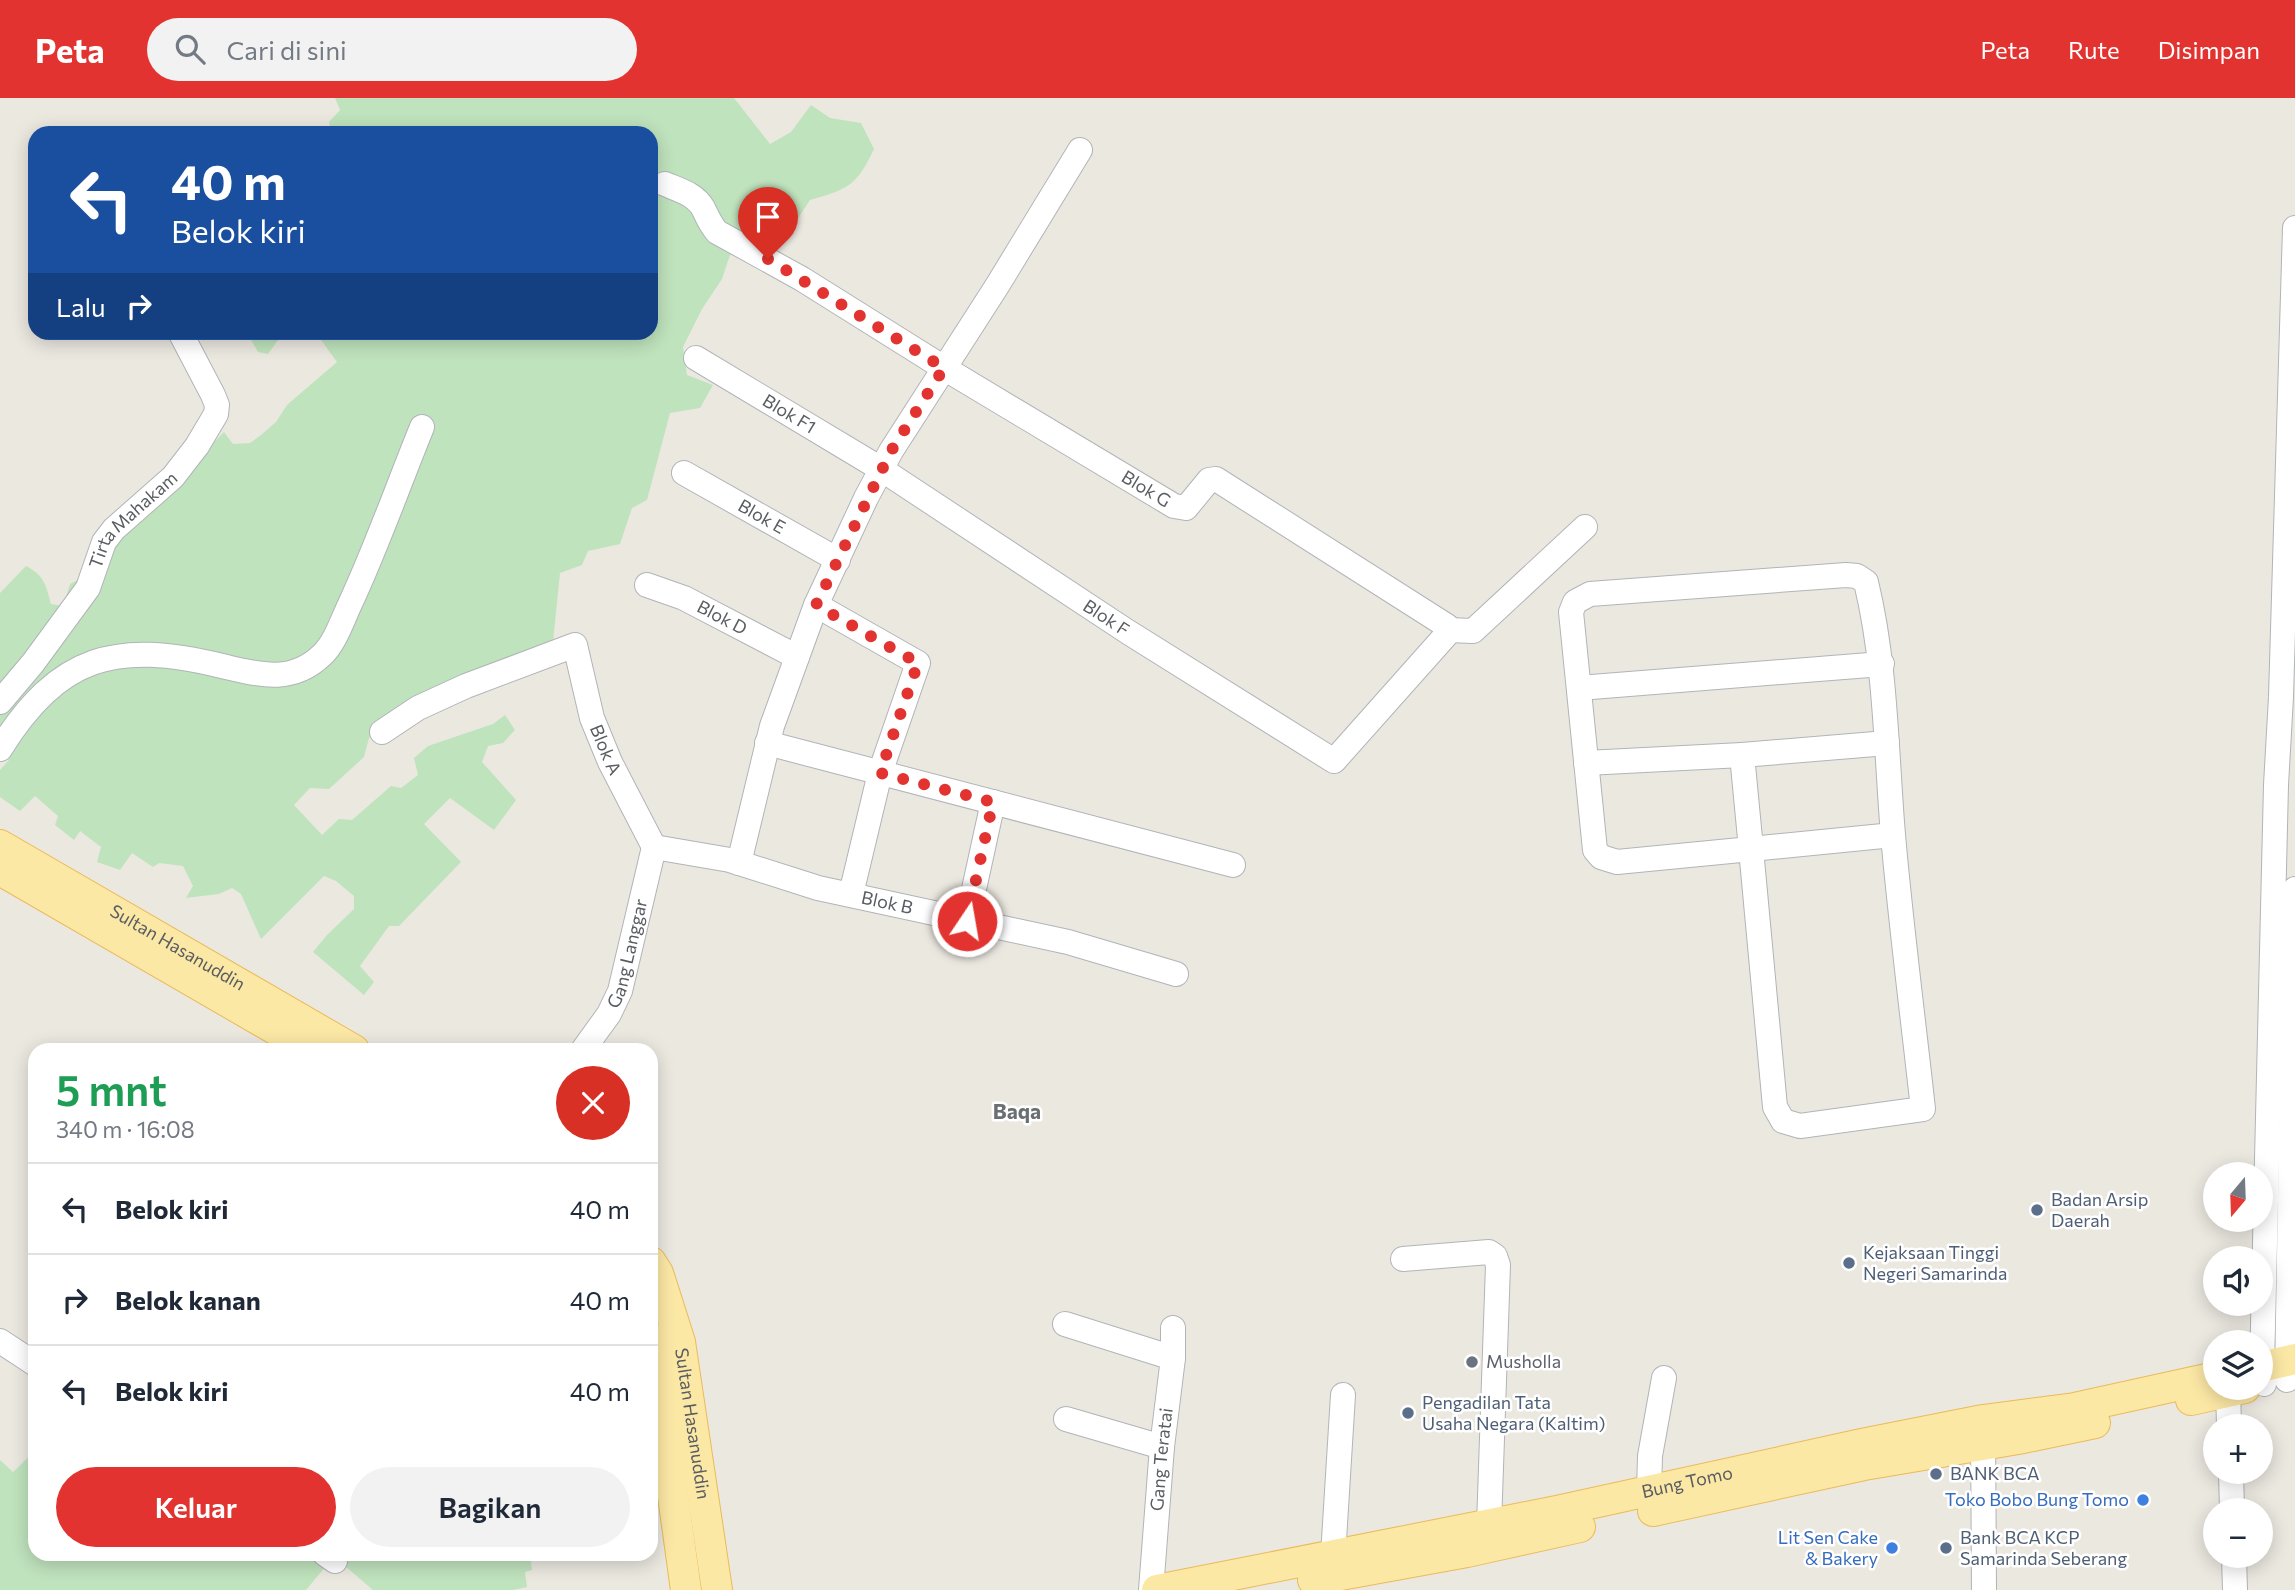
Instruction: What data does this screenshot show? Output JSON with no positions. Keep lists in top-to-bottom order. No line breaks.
{"streets":{"main road":["Sultan Hasanuddin","Bung Tomo"],"street":["Blok F1","Blok G","Blok E","Tirta Mahakam","Blok D","Blok F","Blok A","Blok B","Gang Langgar","Gang Teratai"]},"crossings":[["Blok F1","Blok F"],["Blok G","Blok F"],["Blok A","Blok B"],["Blok A","Gang Langgar"],["Blok B","Gang Langgar"]],"districts":["Baqa"],"places":["Badan Arsip Daerah","Kejaksaan Tinggi Negeri Samarinda","Musholla","Pengadilan Tata Usaha Negara (Kaltim)","BANK BCA","Toko Bobo Bung Tomo","Lit Sen Cake & Bakery","Bank BCA KCP Samarinda Seberang"],"north":"bottom","page":{"header":"Peta","search":"Cari di sini","nav":["Peta","Rute","Disimpan"],"turn":["40 m","Belok kiri"],"then":"Lalu","heading":["5 mnt","340 m · 16:08"],"map_buttons":["+","−"],"list":[{"name":"Belok kiri","value":"40 m"},{"name":"Belok kanan","value":"40 m"},{"name":"Belok kiri","value":"40 m"}],"buttons":["Keluar","Bagikan"]}}
